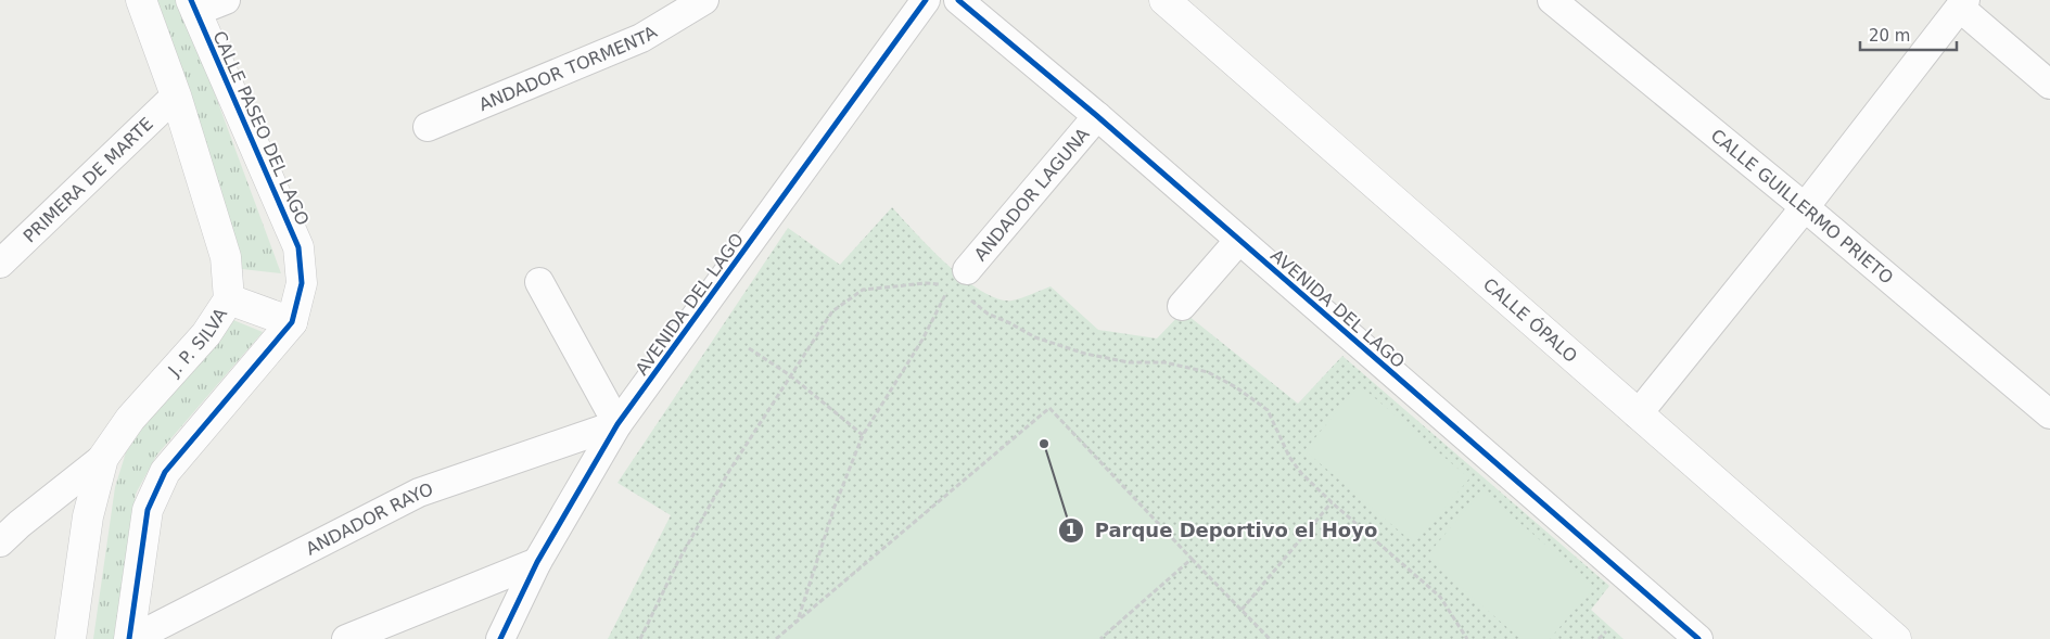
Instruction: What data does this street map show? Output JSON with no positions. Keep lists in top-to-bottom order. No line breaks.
{"streets":{"street":["ANDADOR TORMENTA","CALLE PASEO DEL LAGO","PRIMERA DE MARTE","ANDADOR LAGUNA","CALLE GUILLERMO PRIETO","AVENIDA DEL LAGO","CALLE ÓPALO","J. P. SILVA","ANDADOR RAYO"]},"crossings":[["CALLE PASEO DEL LAGO","ANDADOR RAYO"],["PRIMERA DE MARTE","J. P. SILVA"],["ANDADOR LAGUNA","AVENIDA DEL LAGO"],["AVENIDA DEL LAGO","ANDADOR RAYO"]],"places":["Parque Deportivo el Hoyo"],"scale_bar":"20 m"}
